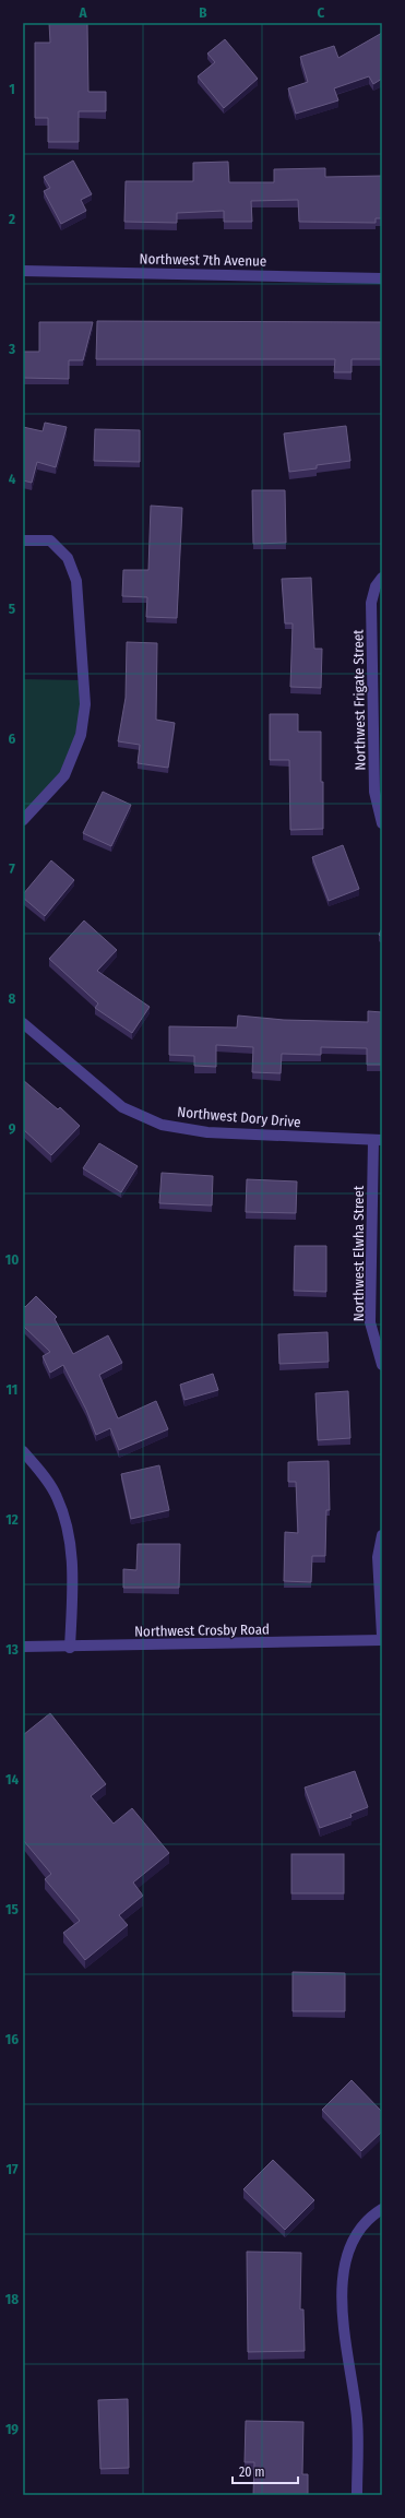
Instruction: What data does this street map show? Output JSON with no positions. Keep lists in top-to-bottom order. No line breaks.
{"streets":{"street":["Northwest 7th Avenue","Northwest Frigate Street","Northwest Dory Drive","Northwest Elwha Street","Northwest Crosby Road"]},"crossings":[["Northwest Dory Drive","Northwest Elwha Street"]],"scale_bar":"20 m","grid":{"columns":["A","B","C"],"rows":["1","2","3","4","5","6","7","8","9","10","11","12","13","14","15","16","17","18","19"]}}
